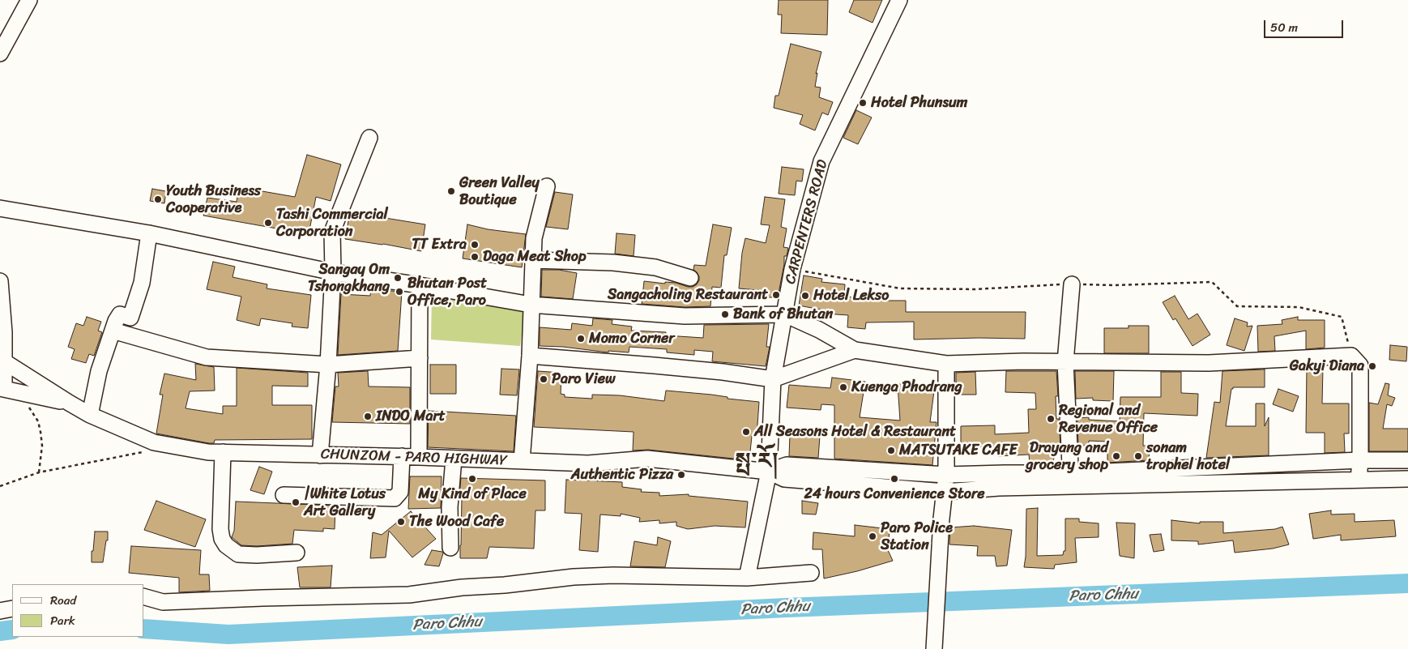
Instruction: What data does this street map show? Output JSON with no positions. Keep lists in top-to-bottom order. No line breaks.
{"streets":{"street":["CARPENTERS ROAD","CHUNZOM - PARO HIGHWAY"]},"crossings":[["CARPENTERS ROAD","CHUNZOM - PARO HIGHWAY"]],"districts":["སྤ་རོ།"],"water":["Paro Chhu"],"places":["Hotel Phunsum","Green Valley Boutique","Youth Business Cooperative","Tashi Commercial Corporation","TT Extra","Daga Meat Shop","Sangay Om Tshongkhang","Bhutan Post Office, Paro","Sangacholing Restaurant","Hotel Lekso","Bank of Bhutan","Momo Corner","Gakyi Diana","Paro View","Kuenga Phodrang","INDO Mart","Regional and Revenue Office","All Seasons Hotel & Restaurant","MATSUTAKE CAFE","Drayang and grocery shop","sonam trophel hotel","Authentic Pizza","My Kind of Place","24 hours Convenience Store","|White Lotus Art Gallery","The Wood Cafe","Paro Police Station"],"legend":["Road","Park"],"scale_bar":"50 m"}
